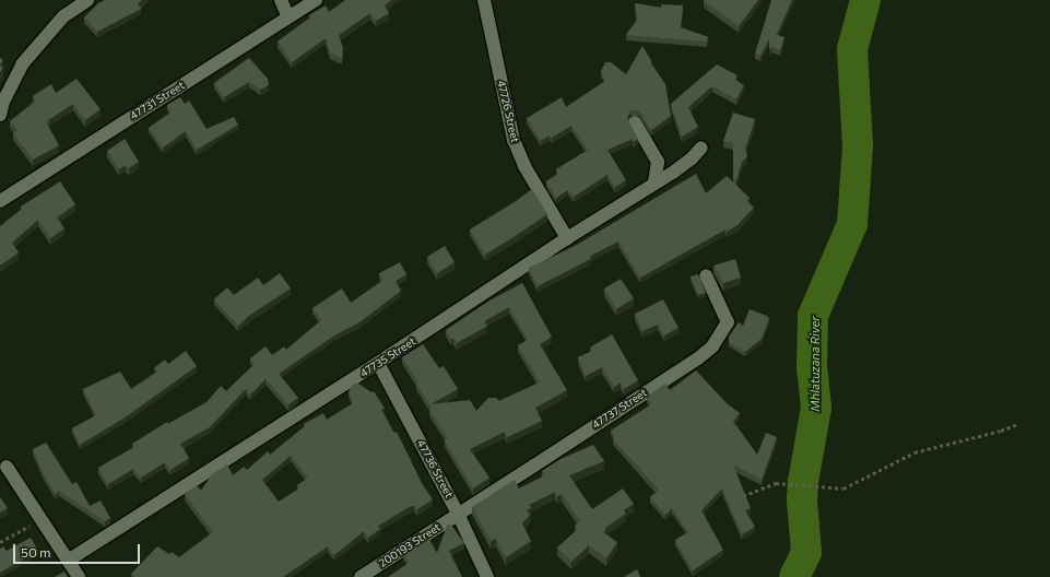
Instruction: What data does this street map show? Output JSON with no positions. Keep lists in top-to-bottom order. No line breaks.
{"streets":{"street":["47731 Street","47726 Street","47735 Street","47737 Street","47736 Street","200193 Street"]},"crossings":[["47726 Street","47735 Street"],["47735 Street","47736 Street"],["47737 Street","47736 Street"],["47737 Street","200193 Street"],["47736 Street","200193 Street"]],"water":["Mhlatuzana River"],"scale_bar":"50 m"}
